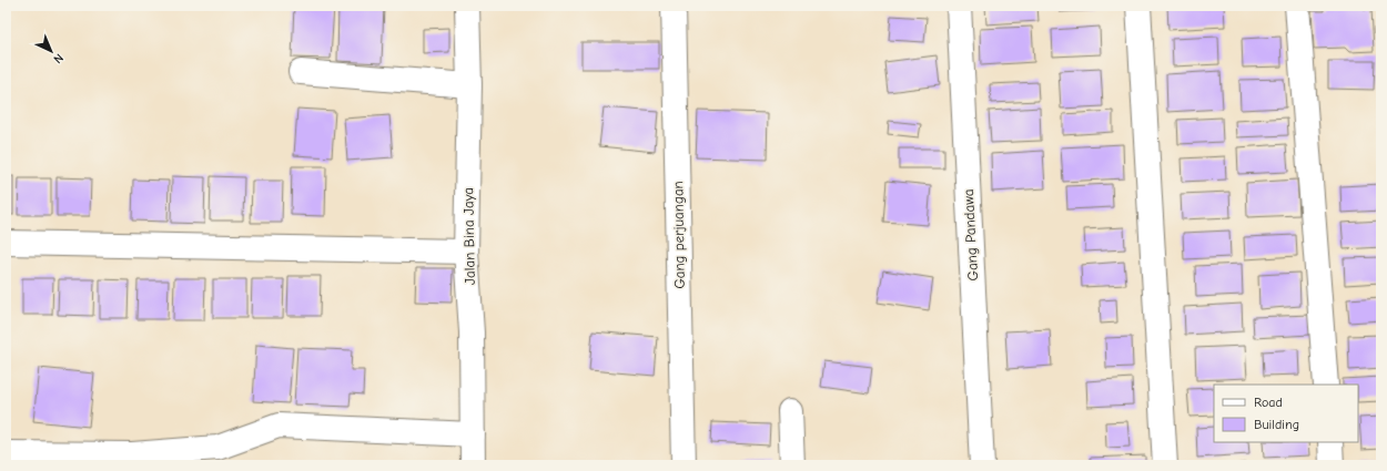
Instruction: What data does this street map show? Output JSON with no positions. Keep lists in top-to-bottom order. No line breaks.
{"streets":{"street":["Gang perjuangan","Gang Pandawa","Jalan Bina Jaya"]},"legend":["Road","Building"],"north":"bottom right"}
